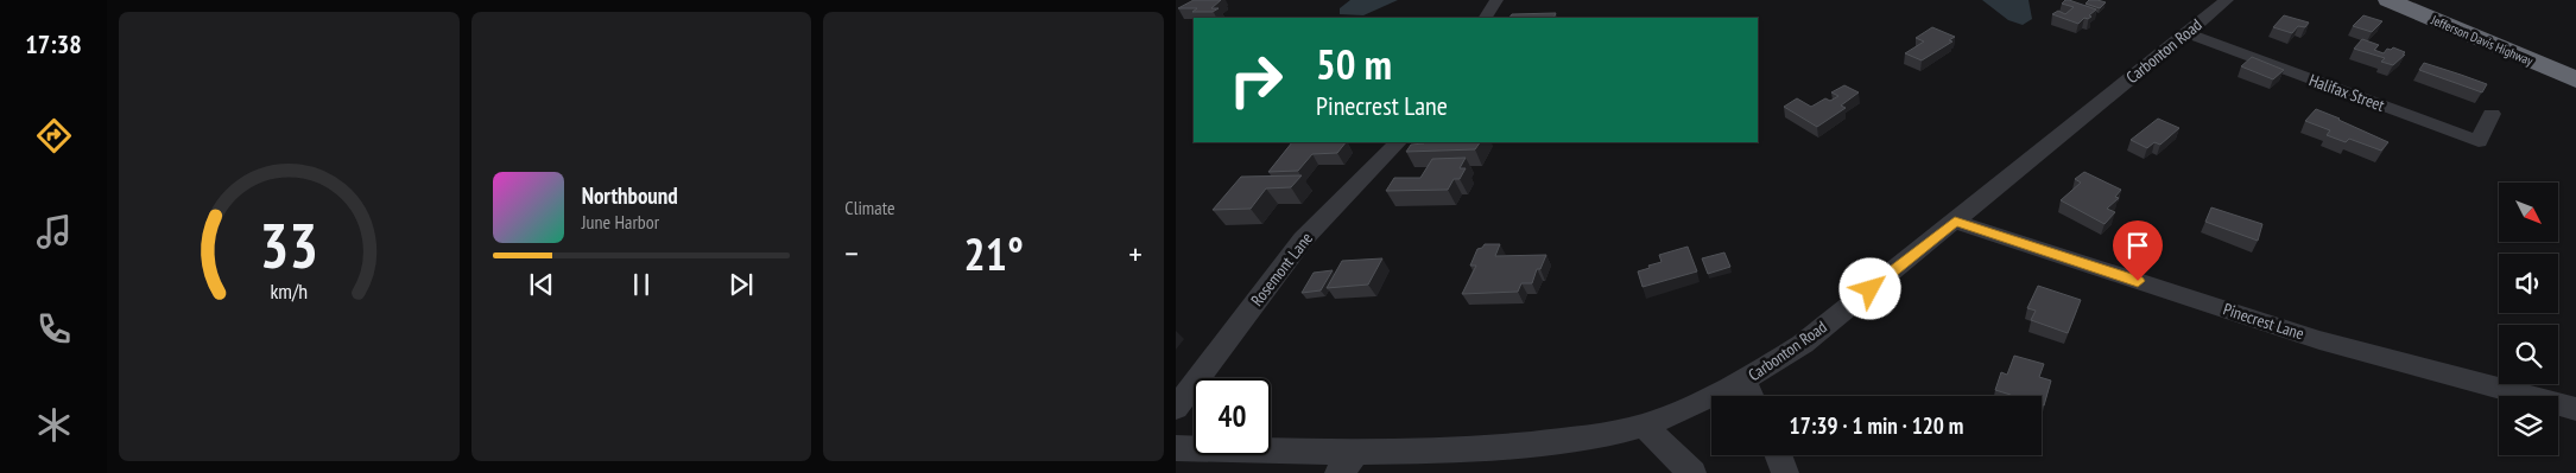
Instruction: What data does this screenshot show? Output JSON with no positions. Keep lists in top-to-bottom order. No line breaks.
{"streets":{"highway":["Jefferson Davis Highway"],"street":["Carbonton Road","Halifax Street","Rosemont Lane","Pinecrest Lane"]},"crossings":[["Carbonton Road","Halifax Street"],["Carbonton Road","Pinecrest Lane"]],"north":"bottom right","page":{"tabs":"17:38","tile":"Climate","turn":["50 m","Pinecrest Lane"],"song":["Northbound","June Harbor"],"heat":["−","21°","+"],"limit":"40","trip":"17:39 · 1 min · 120 m","gauge":["33","km/h"]}}
